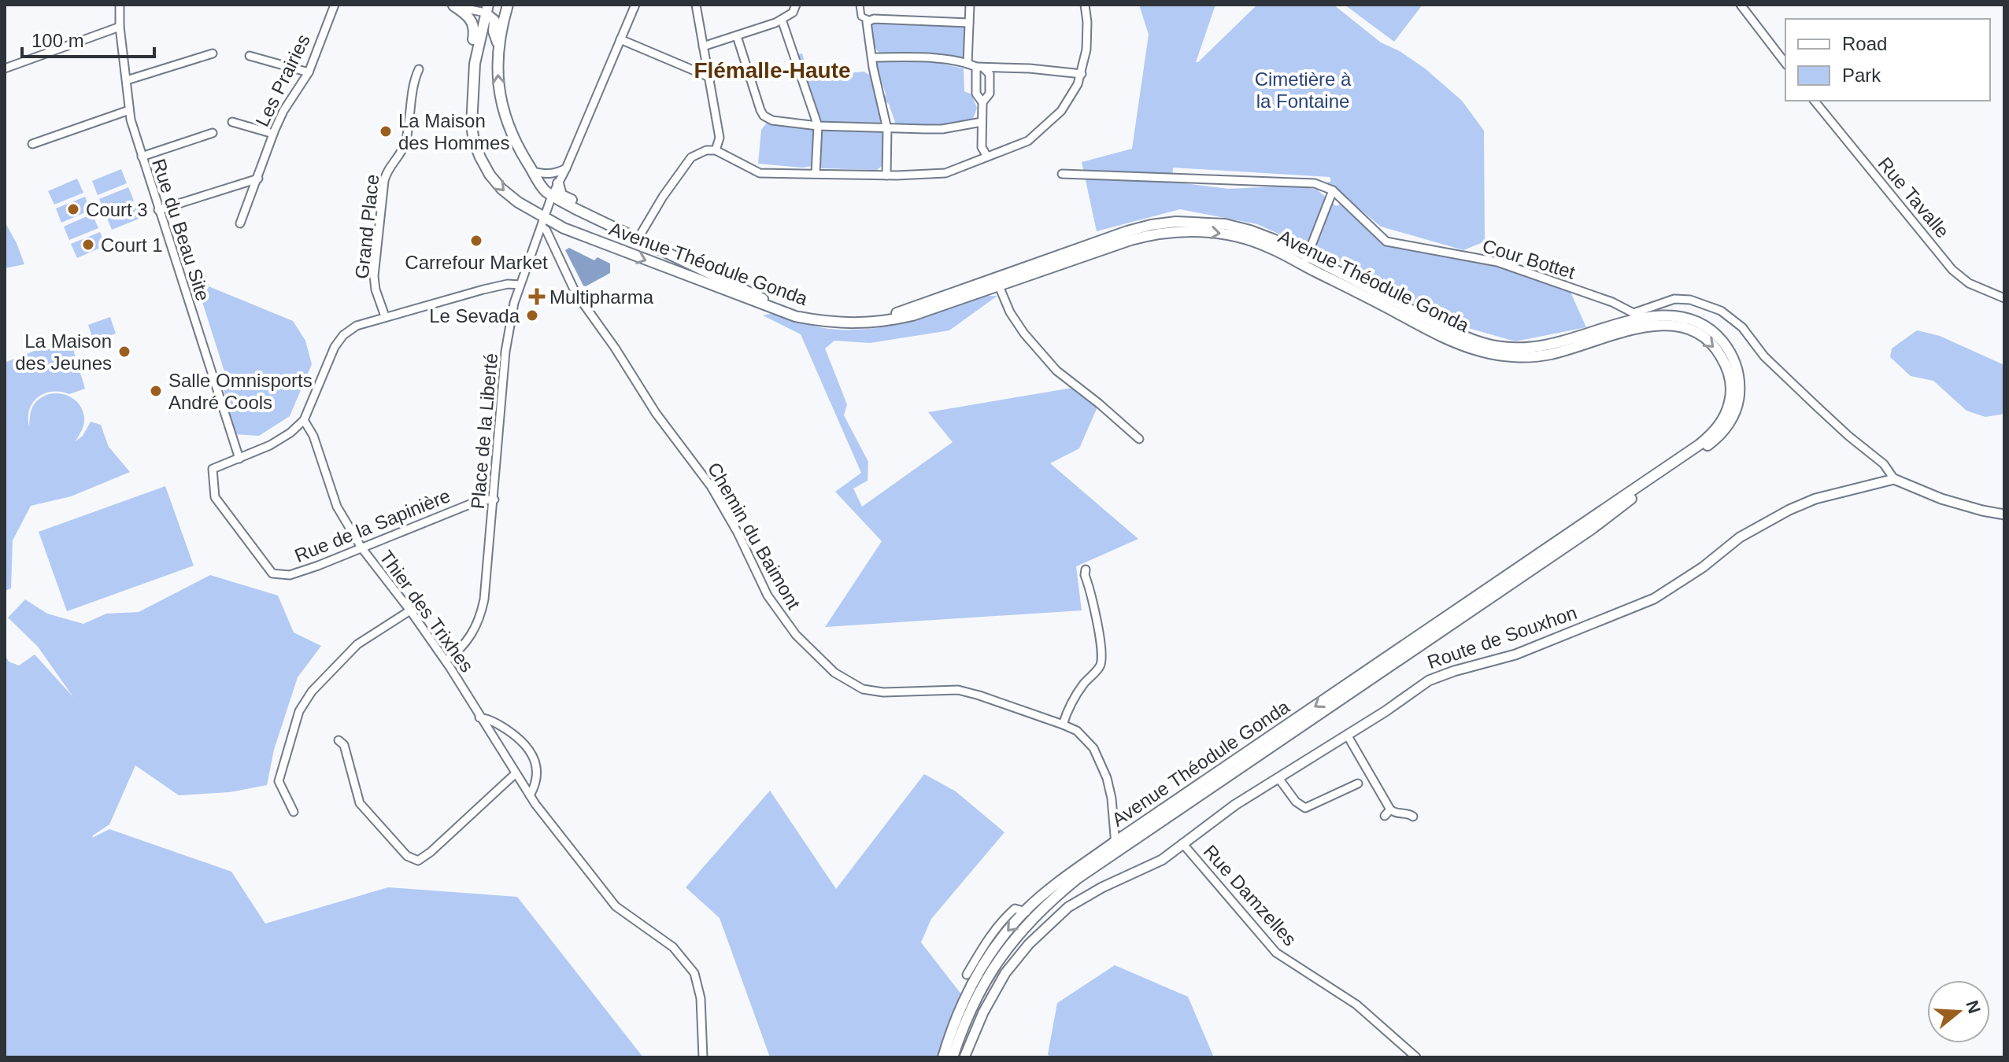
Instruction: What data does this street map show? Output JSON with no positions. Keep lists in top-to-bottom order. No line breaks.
{"streets":{"main road":["Avenue Théodule Gonda"],"street":["Les Prairies","Rue Tavalle","Grand Place","Rue du Beau Site","Cour Bottet","Place de la Liberté","Rue de la Sapinière","Chemin du Baimont","Thier des Trixhes","Route de Souxhon","Rue Damzelles"]},"crossings":[["Rue du Beau Site","Rue de la Sapinière"],["Cour Bottet","Route de Souxhon"],["Avenue Théodule Gonda","Place de la Liberté"],["Avenue Théodule Gonda","Chemin du Baimont"],["Place de la Liberté","Rue de la Sapinière"],["Place de la Liberté","Chemin du Baimont"],["Place de la Liberté","Thier des Trixhes"],["Rue de la Sapinière","Thier des Trixhes"],["Route de Souxhon","Rue Damzelles"]],"districts":["Flémalle-Haute"],"parks":["Cimetière à la Fontaine"],"places":{"other":["La Maison des Hommes","Court 3","Carrefour Market","Court 1","Le Sevada","La Maison des Jeunes","Salle Omnisports André Cools"],"health":["Multipharma"]},"legend":["Road","Park"],"scale_bar":"100 m","north":"right"}
